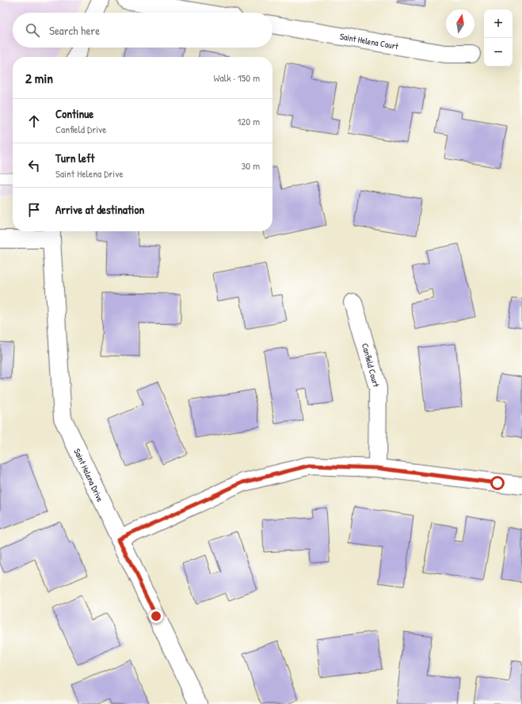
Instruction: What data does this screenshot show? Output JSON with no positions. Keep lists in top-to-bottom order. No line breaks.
{"streets":{"street":["Saint Helena Court","Canfield Court","Saint Helena Drive"]},"north":"top","page":{"map_buttons":["+","−"],"search":"Search here","heading":["2 min","Walk · 150 m"],"list":[["Continue","Canfield Drive","120 m"],["Turn left","Saint Helena Drive","30 m"],"Arrive at destination"]}}
